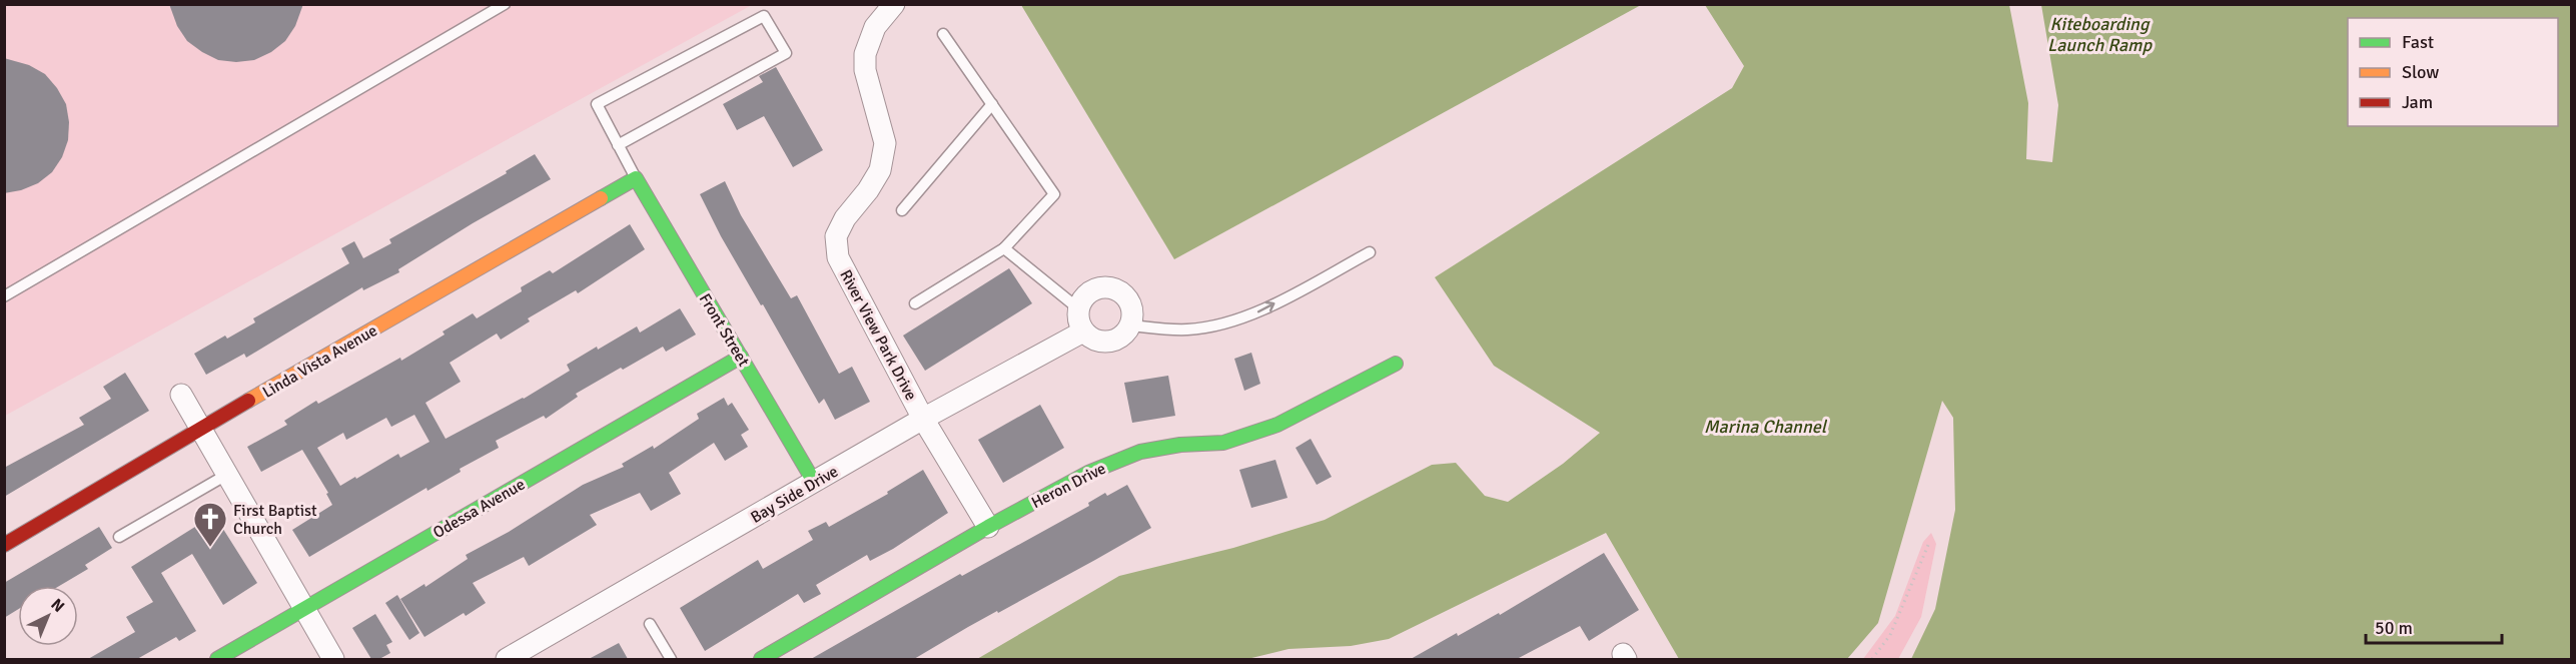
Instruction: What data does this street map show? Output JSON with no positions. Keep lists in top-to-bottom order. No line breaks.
{"streets":{"street":["Front Street","River View Park Drive","Linda Vista Avenue","Heron Drive","Bay Side Drive","Odessa Avenue"]},"crossings":[["Front Street","Linda Vista Avenue"],["Front Street","Bay Side Drive"],["Front Street","Odessa Avenue"],["River View Park Drive","Heron Drive"],["River View Park Drive","Bay Side Drive"]],"water":["Kiteboarding Launch Ramp","Marina Channel"],"places":{"church":["First Baptist Church"]},"legend":["Fast","Slow","Jam"],"scale_bar":"50 m","north":"top right"}
